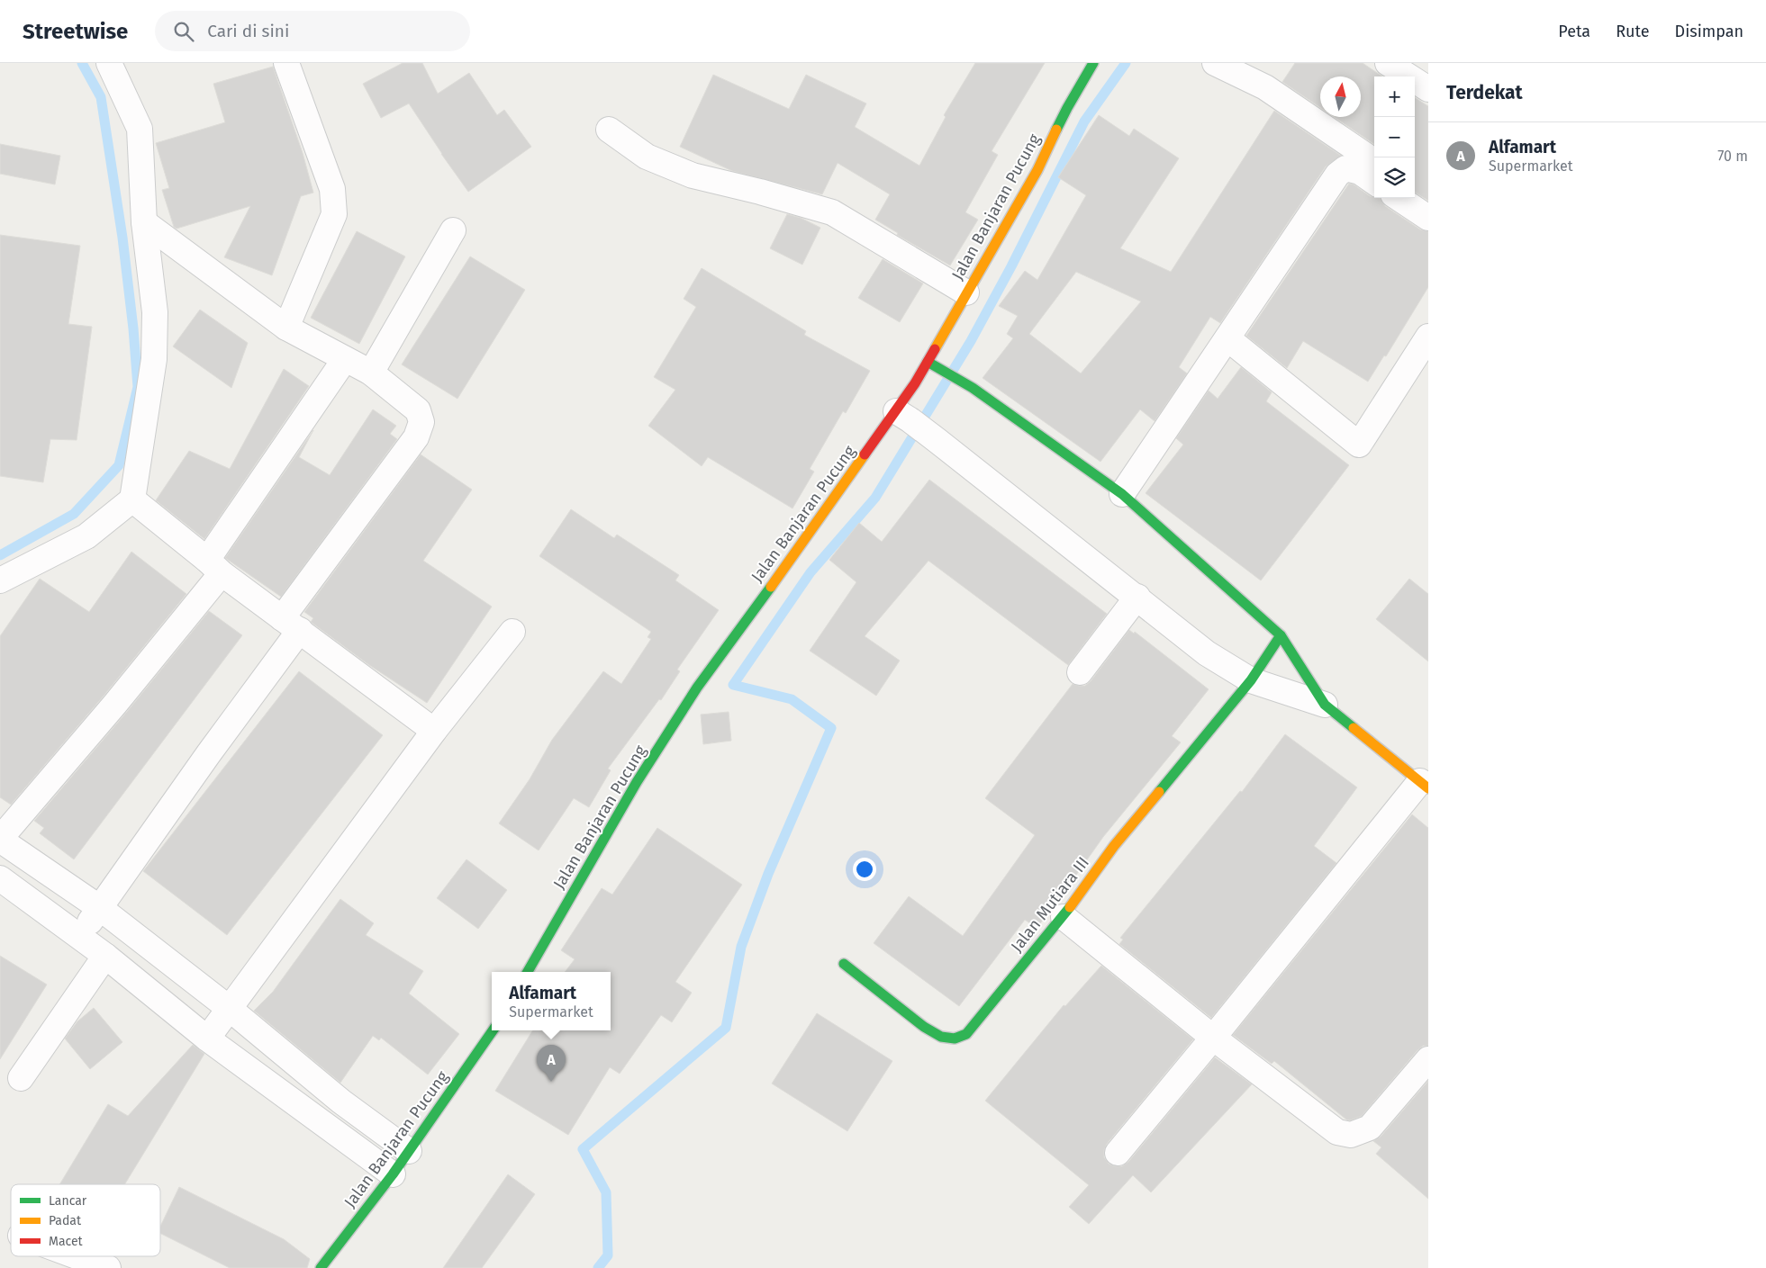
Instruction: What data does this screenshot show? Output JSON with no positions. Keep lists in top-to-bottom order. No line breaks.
{"streets":{"street":["Jalan Banjaran Pucung","Jalan Mutiara III"]},"legend":["Lancar","Padat","Macet"],"north":"top","page":{"header":"Streetwise","search":"Cari di sini","nav":["Peta","Rute","Disimpan"],"heading":"Terdekat","map_buttons":["+","−"],"list":[{"mark":"A","name":"Alfamart","note":"Supermarket","value":"70 m"}],"popup":["Alfamart","Supermarket"],"pins":"A"}}
